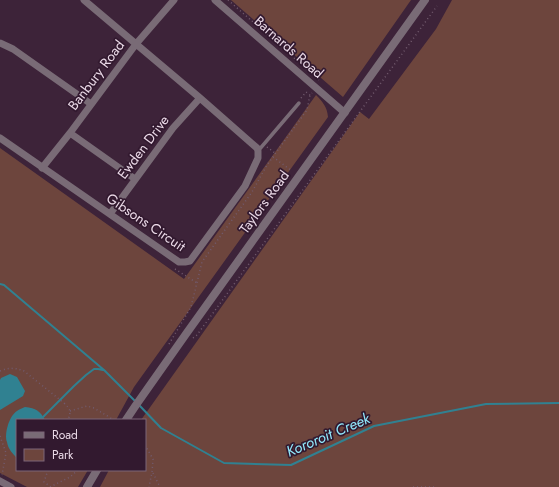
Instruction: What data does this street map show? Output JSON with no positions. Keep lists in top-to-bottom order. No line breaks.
{"streets":{"street":["Barnards Road","Banbury Road","Ewden Drive","Taylors Road","Gibsons Circuit"]},"crossings":[["Barnards Road","Taylors Road"],["Banbury Road","Gibsons Circuit"],["Ewden Drive","Gibsons Circuit"]],"water":["Kororoit Creek"],"legend":["Road","Park"]}
